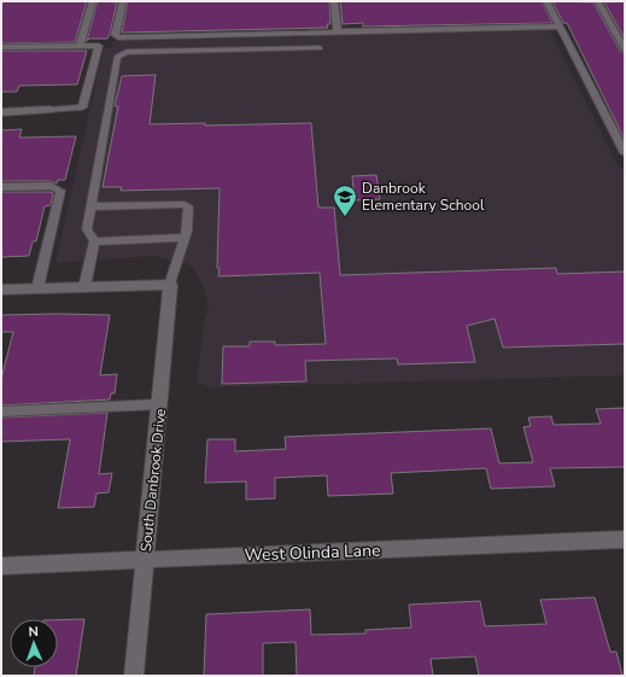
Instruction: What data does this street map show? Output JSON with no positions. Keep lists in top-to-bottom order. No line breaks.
{"streets":{"street":["South Danbrook Drive","West Olinda Lane"]},"crossings":[["South Danbrook Drive","West Olinda Lane"]],"places":{"school or university":["Danbrook Elementary School"]},"north":"top"}
